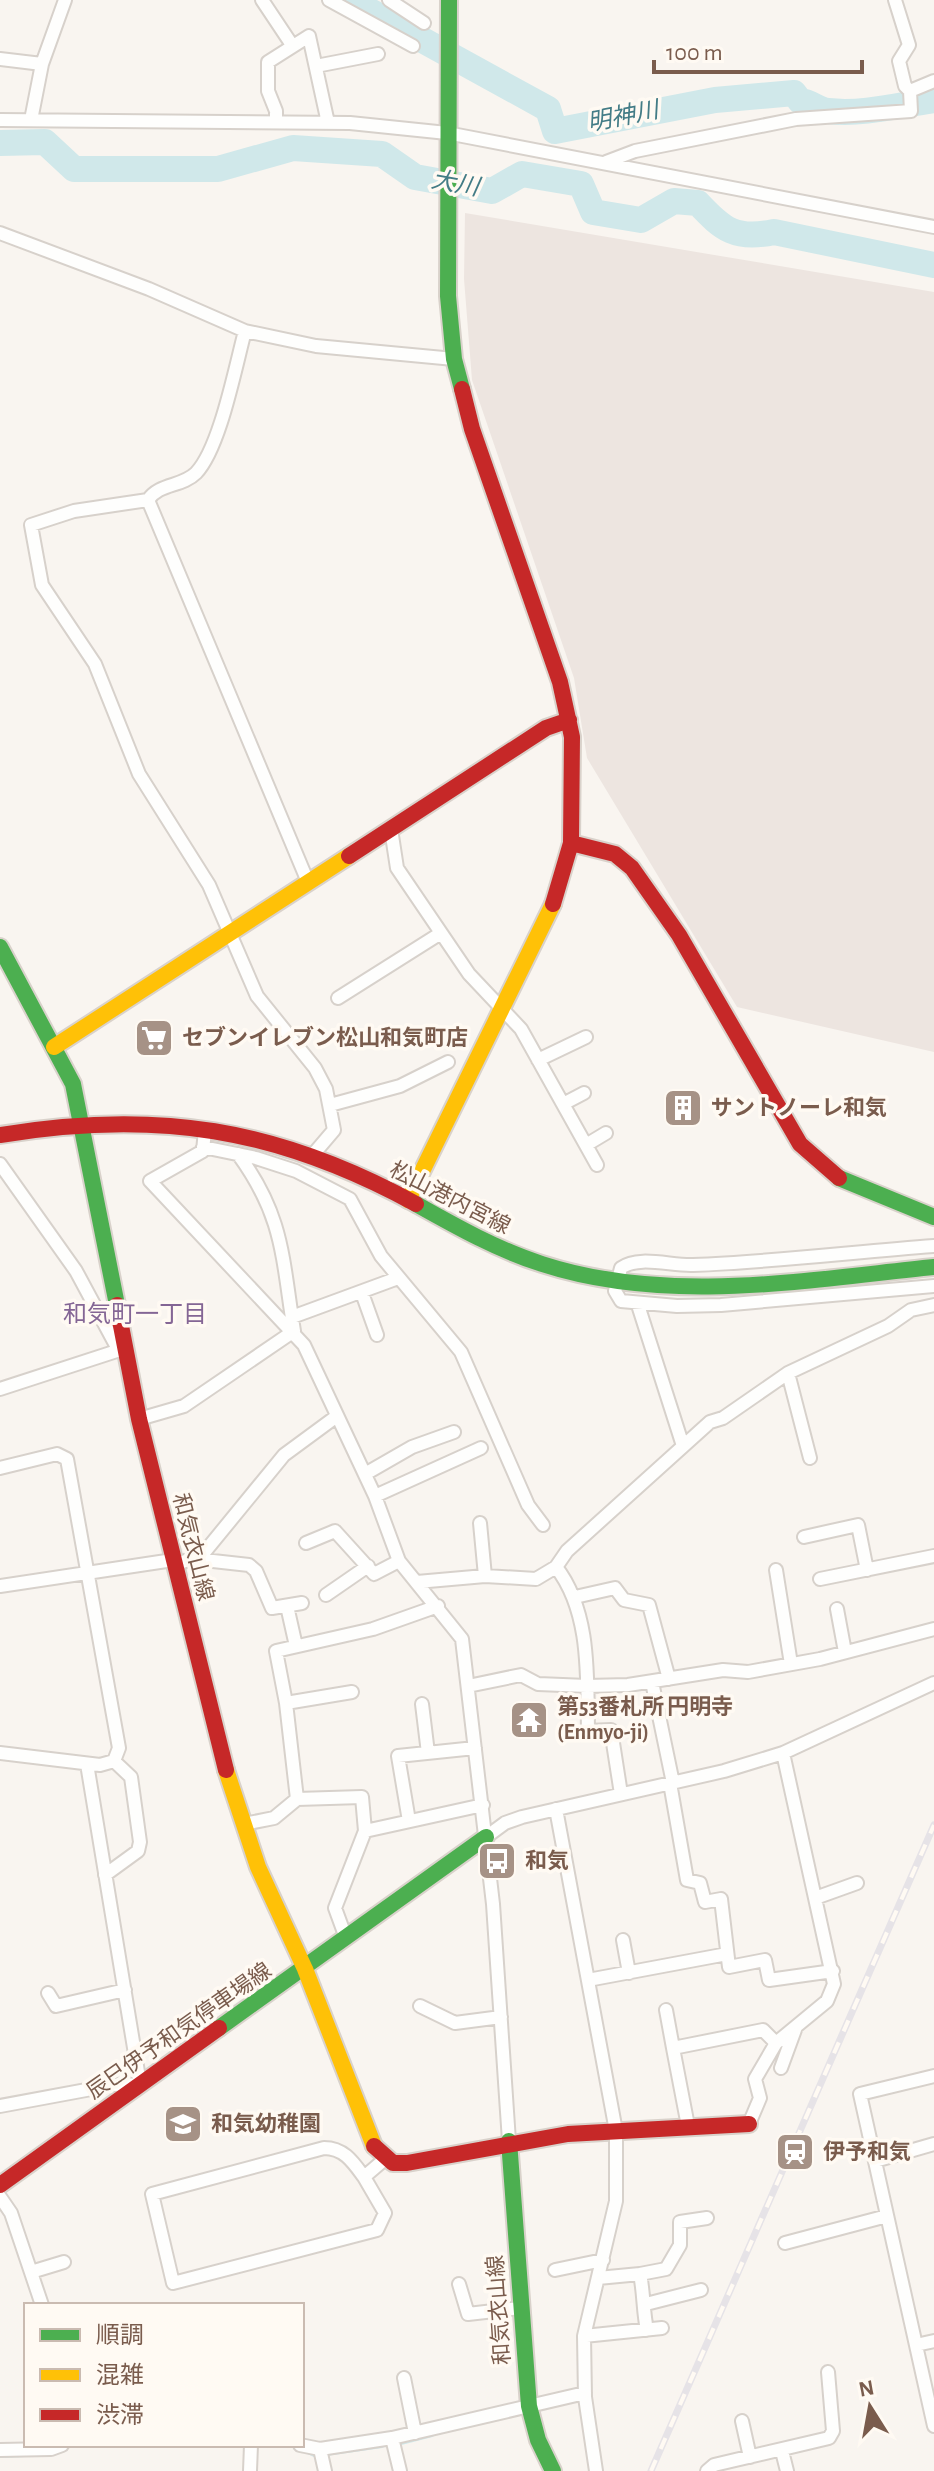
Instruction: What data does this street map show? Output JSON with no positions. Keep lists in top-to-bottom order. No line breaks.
{"streets":{"main road":["松山港内宮線","和気衣山線","辰巳伊予和気停車場線"]},"crossings":[["松山港内宮線","和気衣山線"],["和気衣山線","辰巳伊予和気停車場線"]],"districts":["和気町一丁目"],"water":["明神川","大川"],"places":{"supermarket":["セブンイレブン松山和気町店"],"building":["サントノーレ和気"],"temple":["第53番札所 円明寺 (Enmyo-ji)"],"bus stop":["和気"],"school or university":["和気幼稚園"],"station":["伊予和気"]},"legend":["順調","混雑","渋滞"],"scale_bar":"100 m","north":"top"}
